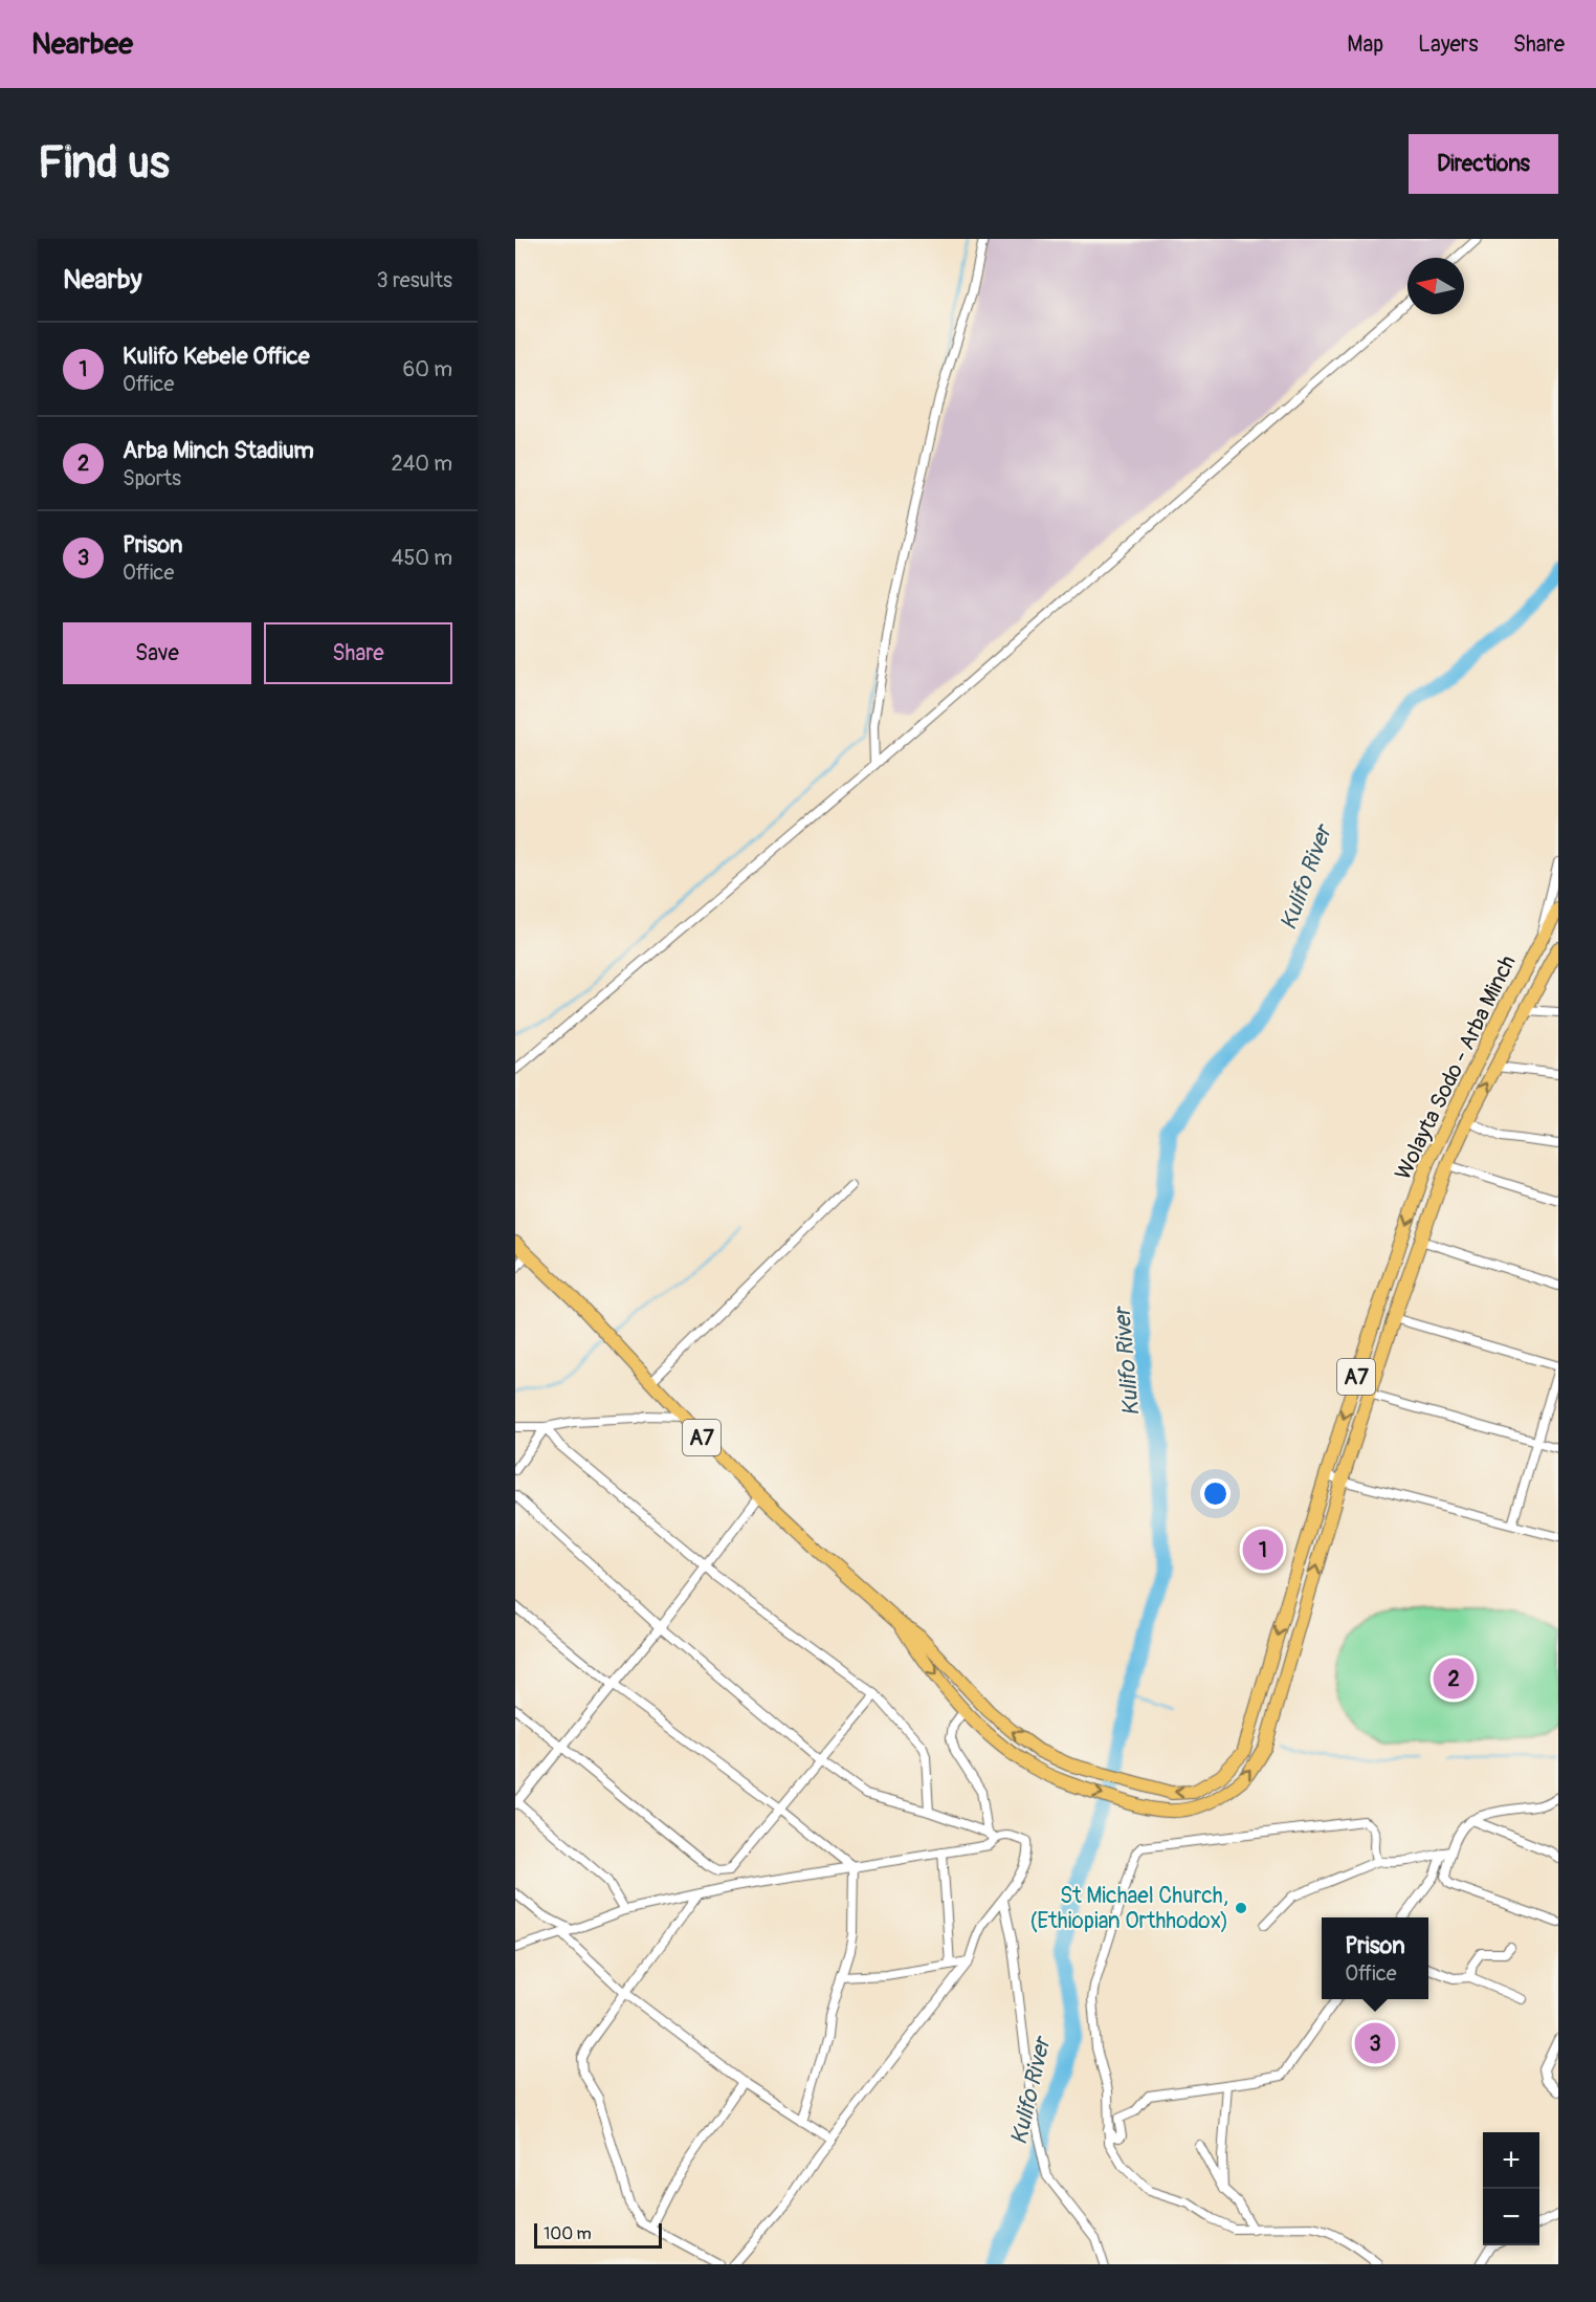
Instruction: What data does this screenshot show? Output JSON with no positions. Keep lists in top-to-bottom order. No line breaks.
{"streets":{"highway":["Wolayta Sodo - Arba Minch","A7"]},"crossings":[["Wolayta Sodo - Arba Minch","A7"]],"water":["Kulifo River"],"places":["St Michael Church, (Ethiopian Orthhodox)"],"scale_bar":"100 m","north":"left","page":{"header":"Nearbee","nav":["Map","Layers","Share"],"buttons":["Directions",["Save","Share"]],"title":"Find us","heading":["Nearby","3 results"],"list":[{"mark":"1","name":"Kulifo Kebele Office","note":"Office","value":"60 m"},{"mark":"2","name":"Arba Minch Stadium","note":"Sports","value":"240 m"},{"mark":"3","name":"Prison","note":"Office","value":"450 m"}],"pins":["1","2","3"],"popup":["Prison","Office"],"map_buttons":["+","−"],"scale":"100 m"}}
